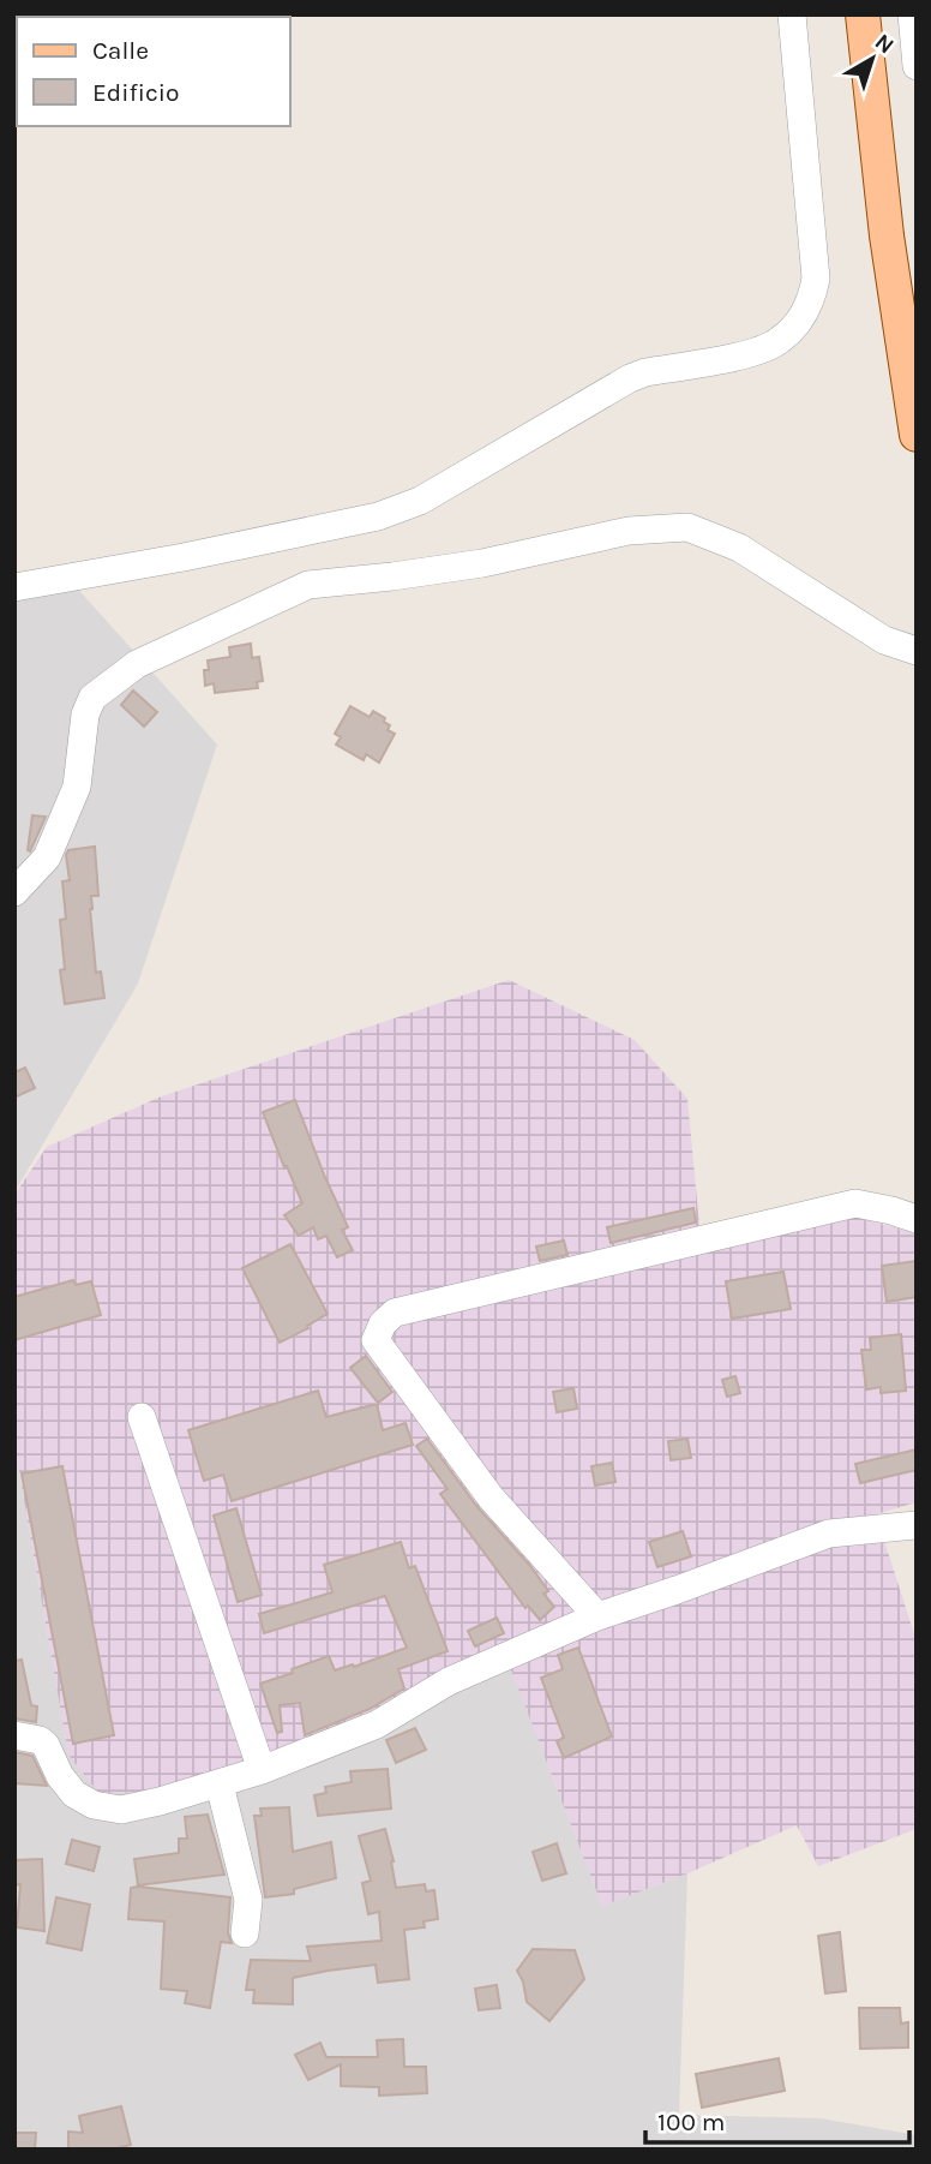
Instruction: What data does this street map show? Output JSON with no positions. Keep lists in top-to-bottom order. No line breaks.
{"legend":["Calle","Edificio"],"scale_bar":"100 m","north":"top right"}
